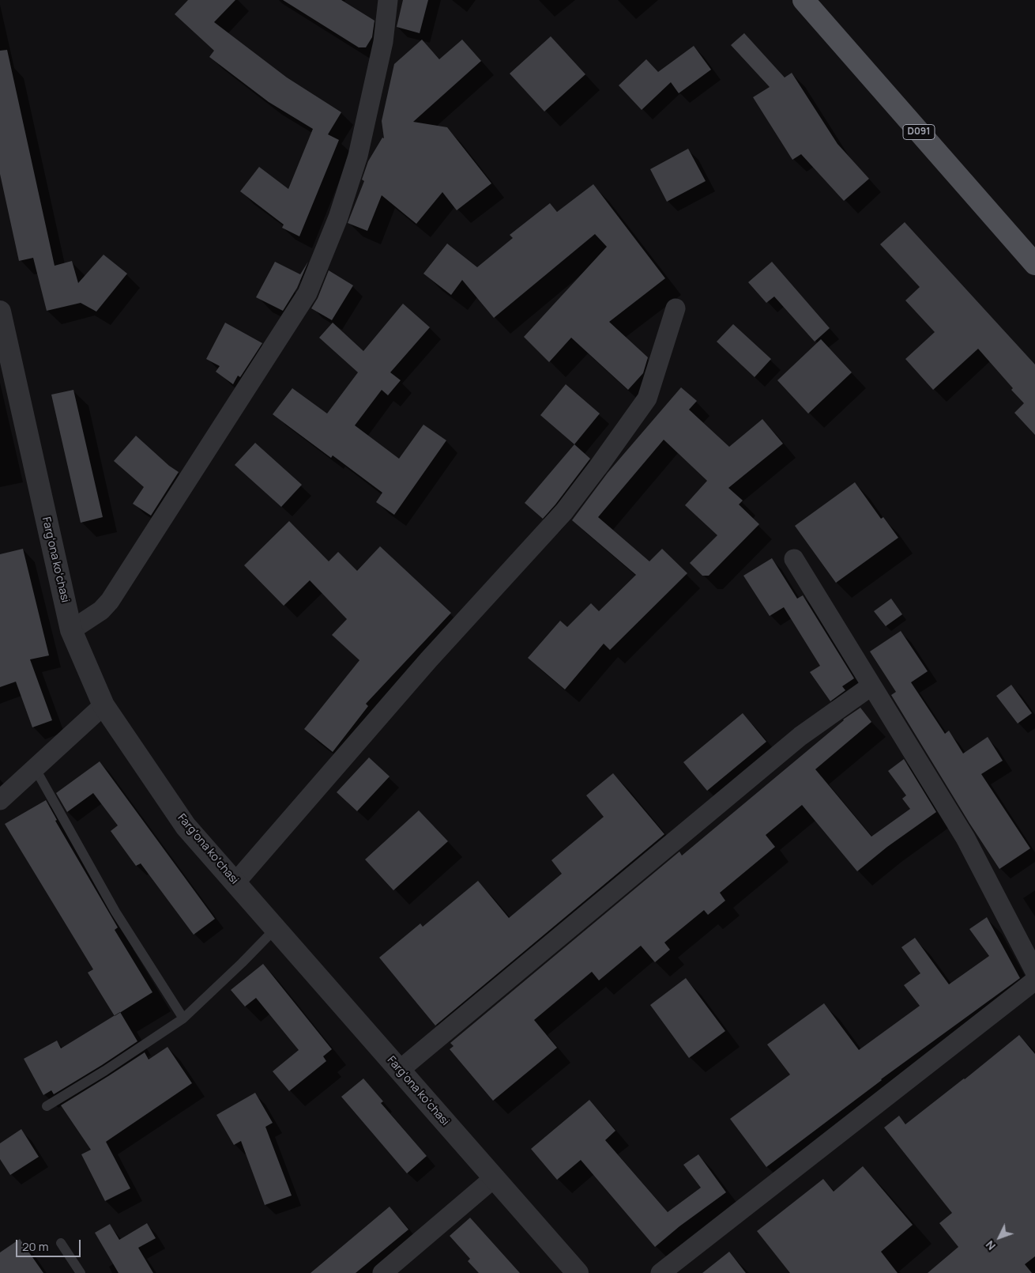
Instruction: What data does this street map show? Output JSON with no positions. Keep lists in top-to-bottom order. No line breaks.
{"streets":{"main road":["D091"],"street":["Fargʻona koʻchasi"]},"scale_bar":"20 m","north":"bottom left"}
